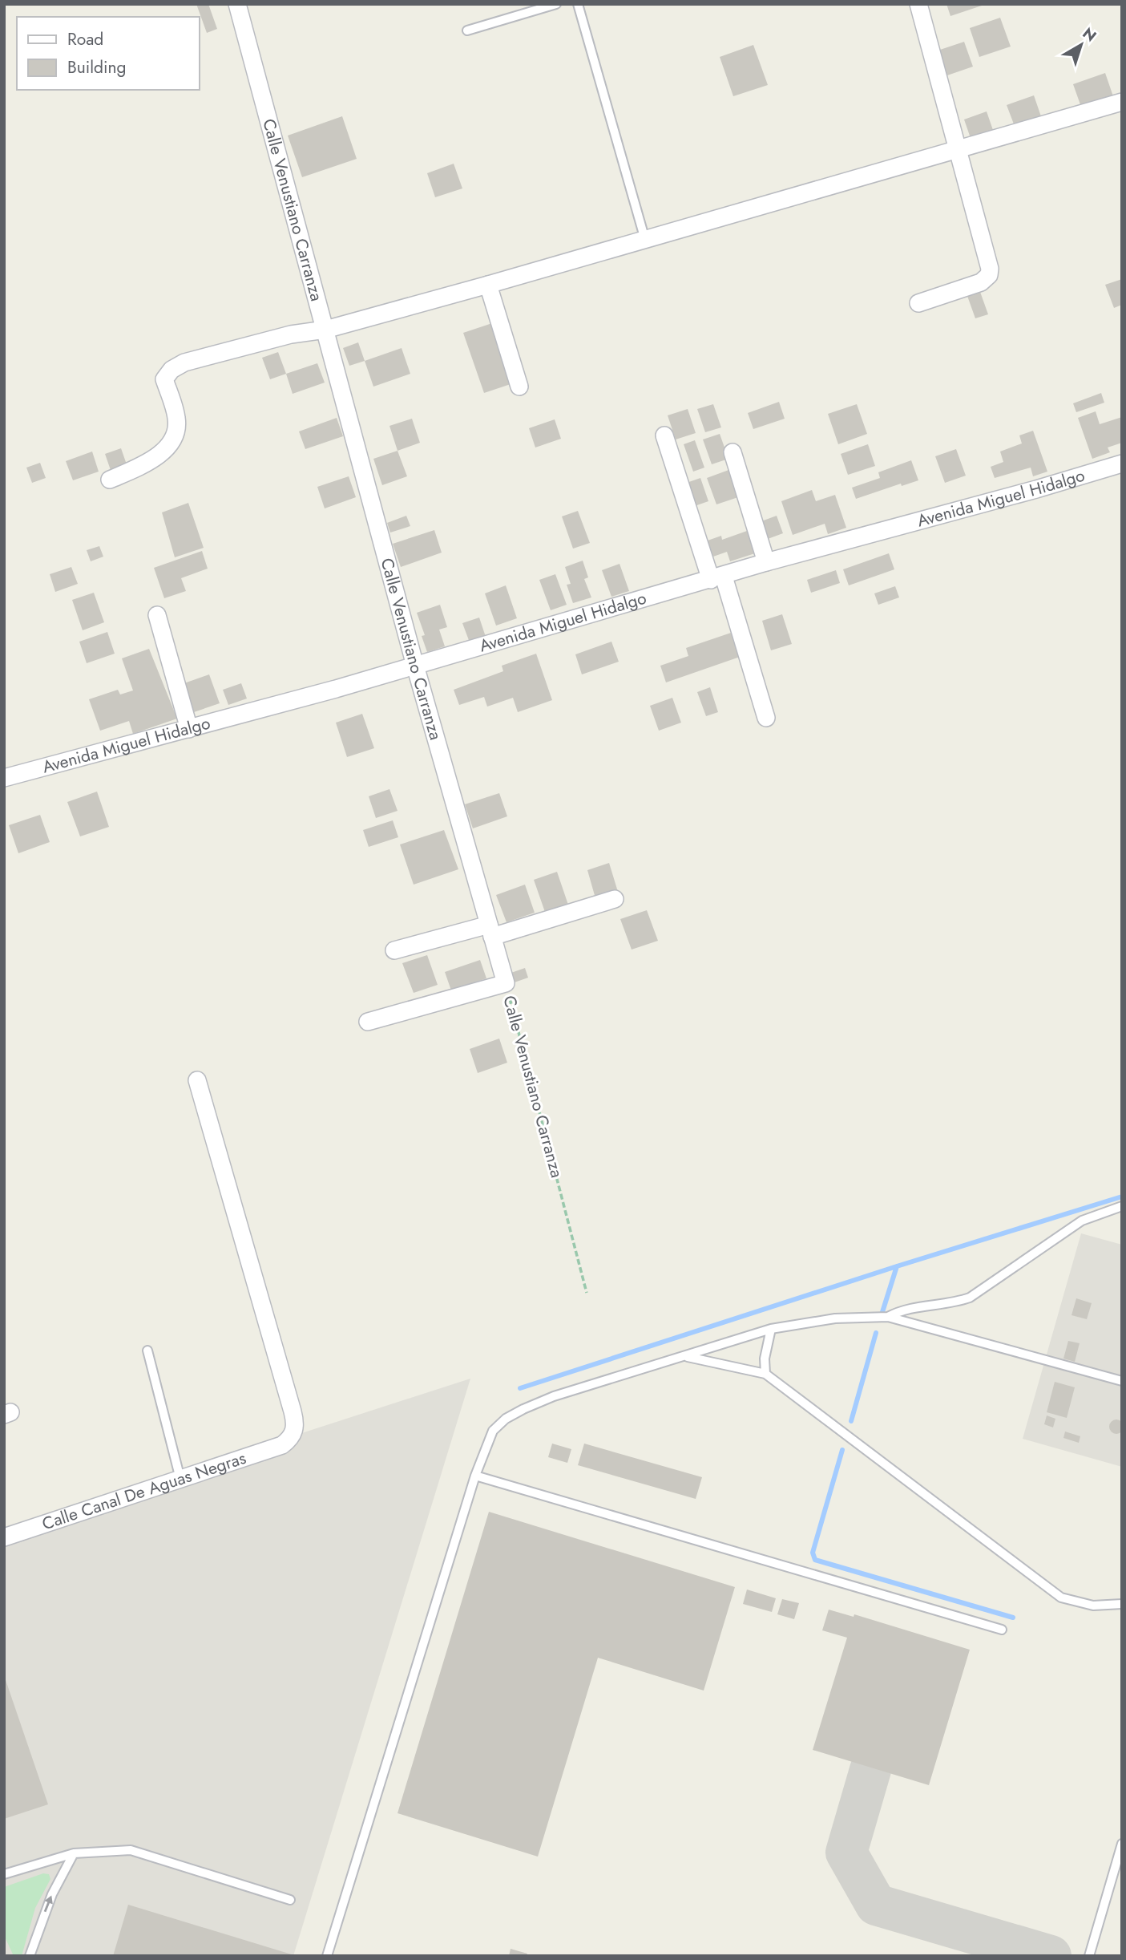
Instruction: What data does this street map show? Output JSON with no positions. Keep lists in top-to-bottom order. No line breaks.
{"streets":{"street":["Calle Venustiano Carranza","Avenida Miguel Hidalgo","Calle Canal De Aguas Negras"]},"crossings":[["Calle Venustiano Carranza","Avenida Miguel Hidalgo"]],"legend":["Road","Building"],"north":"top right"}
